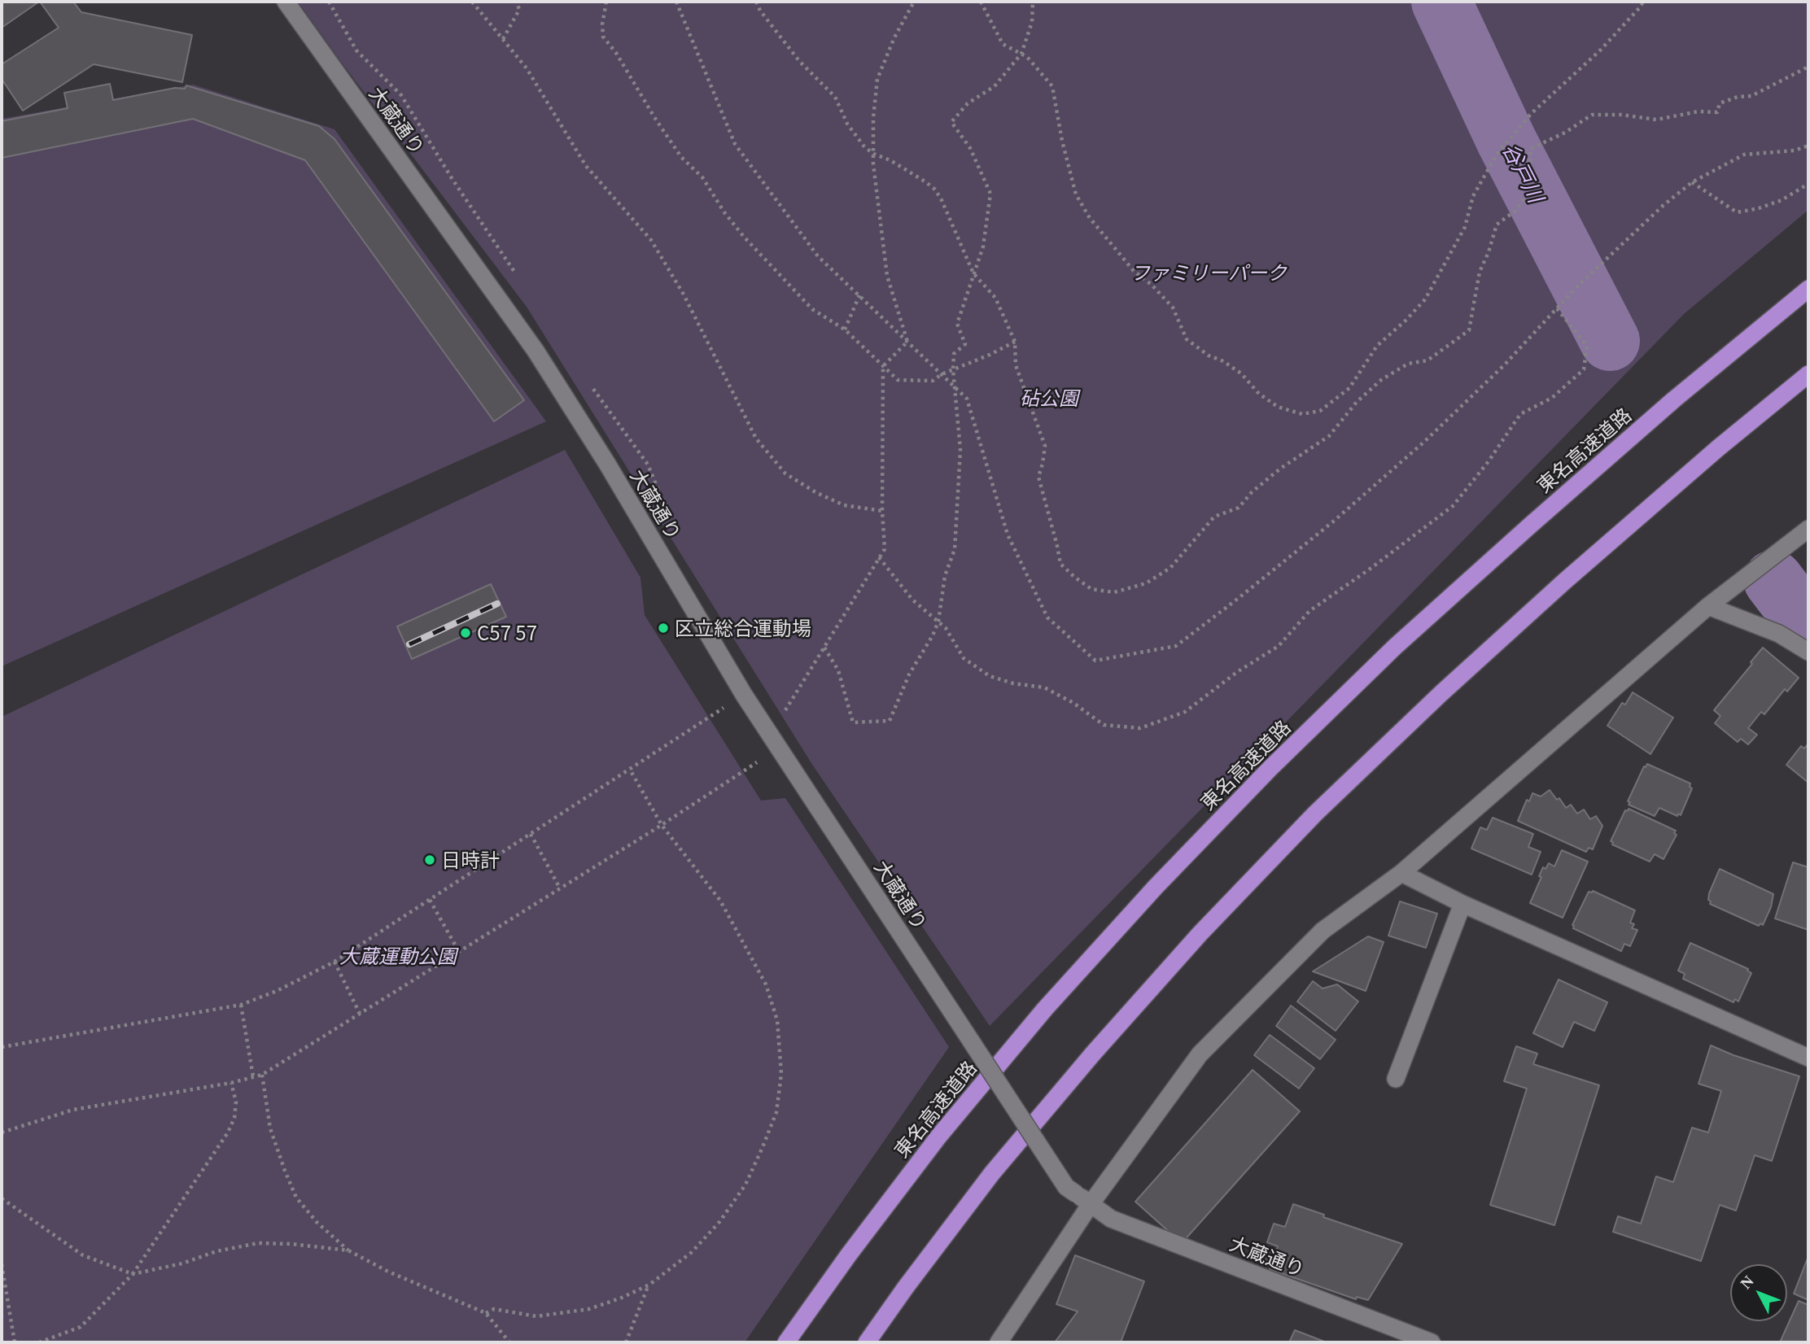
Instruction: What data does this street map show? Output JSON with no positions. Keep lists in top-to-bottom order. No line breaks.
{"streets":{"highway":["東名高速道路"],"street":["大蔵通り"]},"water":["谷戸川"],"parks":["ファミリーパーク","砧公園","大蔵運動公園"],"places":["区立総合運動場","C57 57","日時計"],"north":"top left"}
